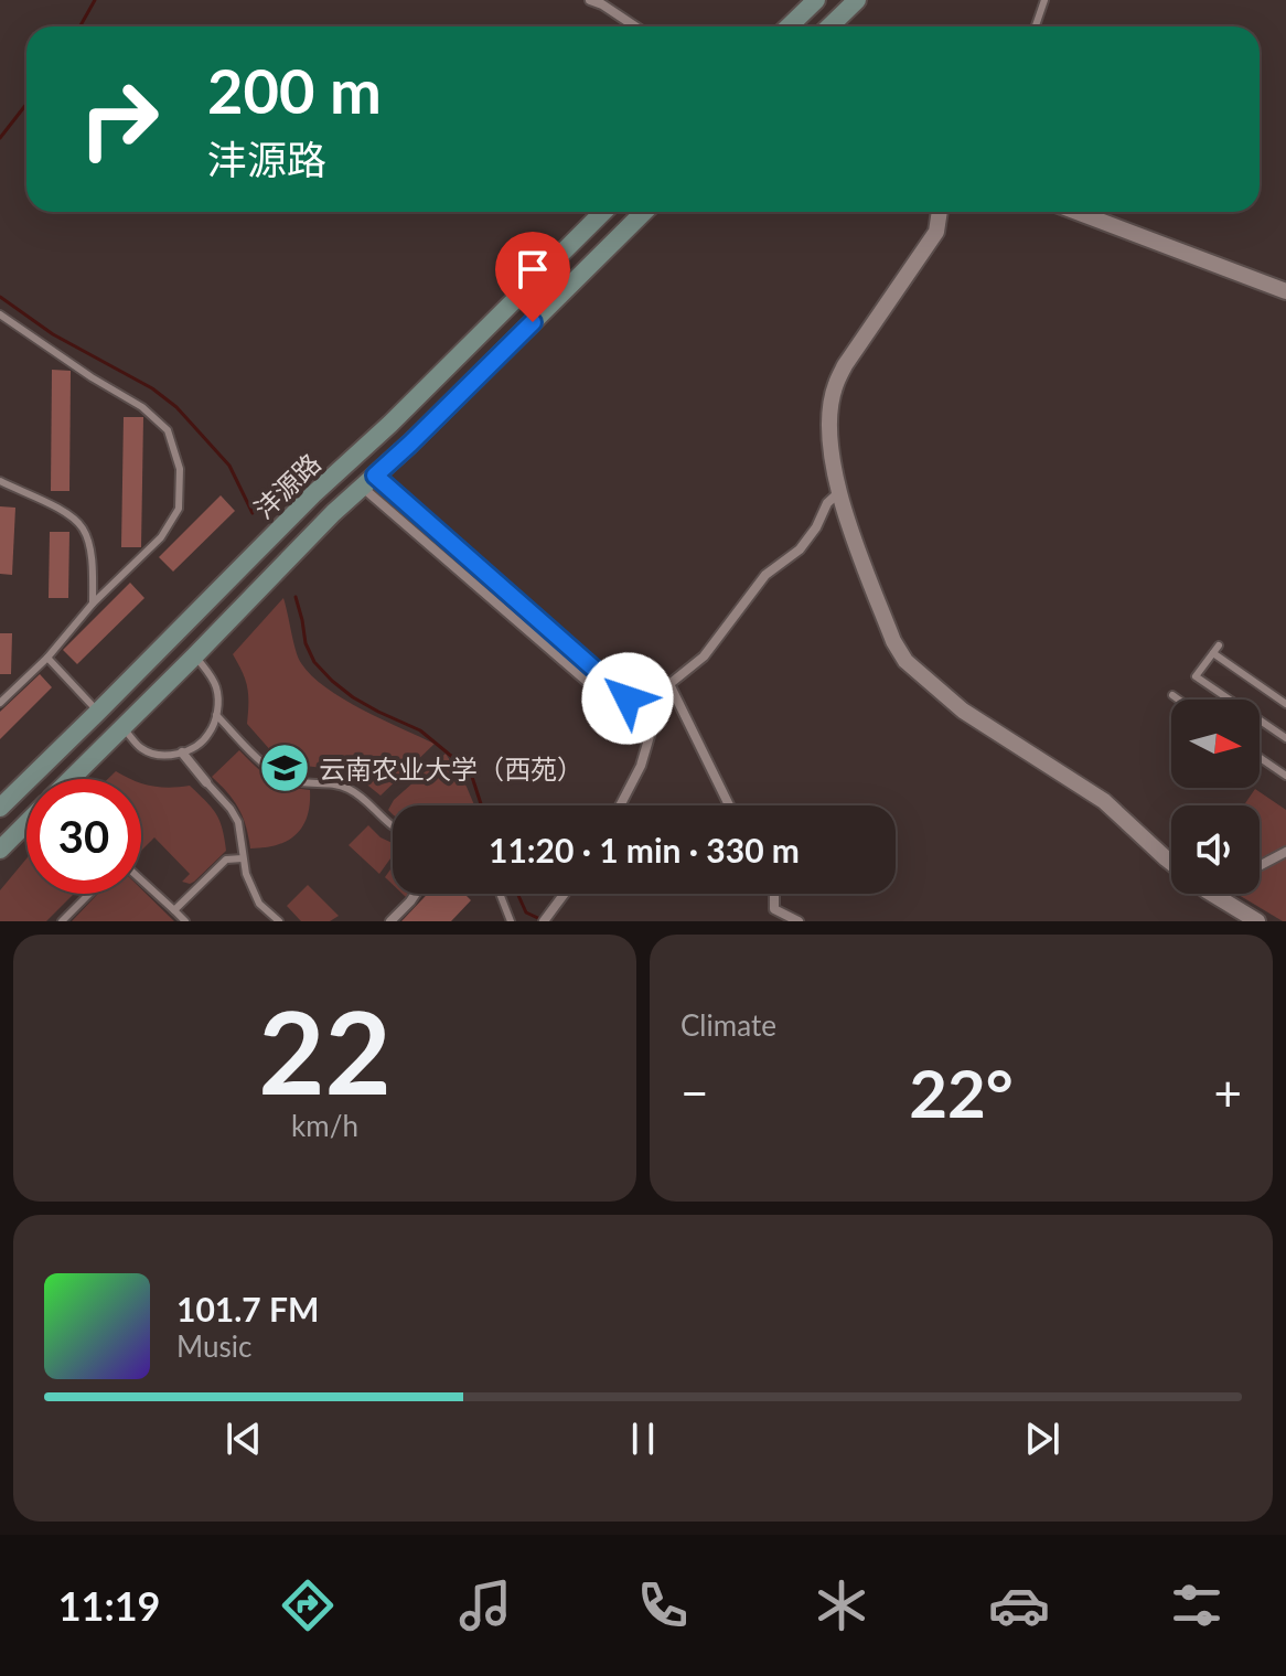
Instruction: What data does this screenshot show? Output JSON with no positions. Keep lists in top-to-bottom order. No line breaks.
{"streets":{"main road":["沣源路"]},"places":{"school or university":["云南农业大学（西苑）"]},"north":"right","page":{"turn":["200 m","沣源路"],"limit":"30","trip":"11:20 · 1 min · 330 m","tile":[["22","km/h"],"Climate"],"heat":["−","22°","+"],"song":["101.7 FM","Music"],"tabs":"11:19"}}
